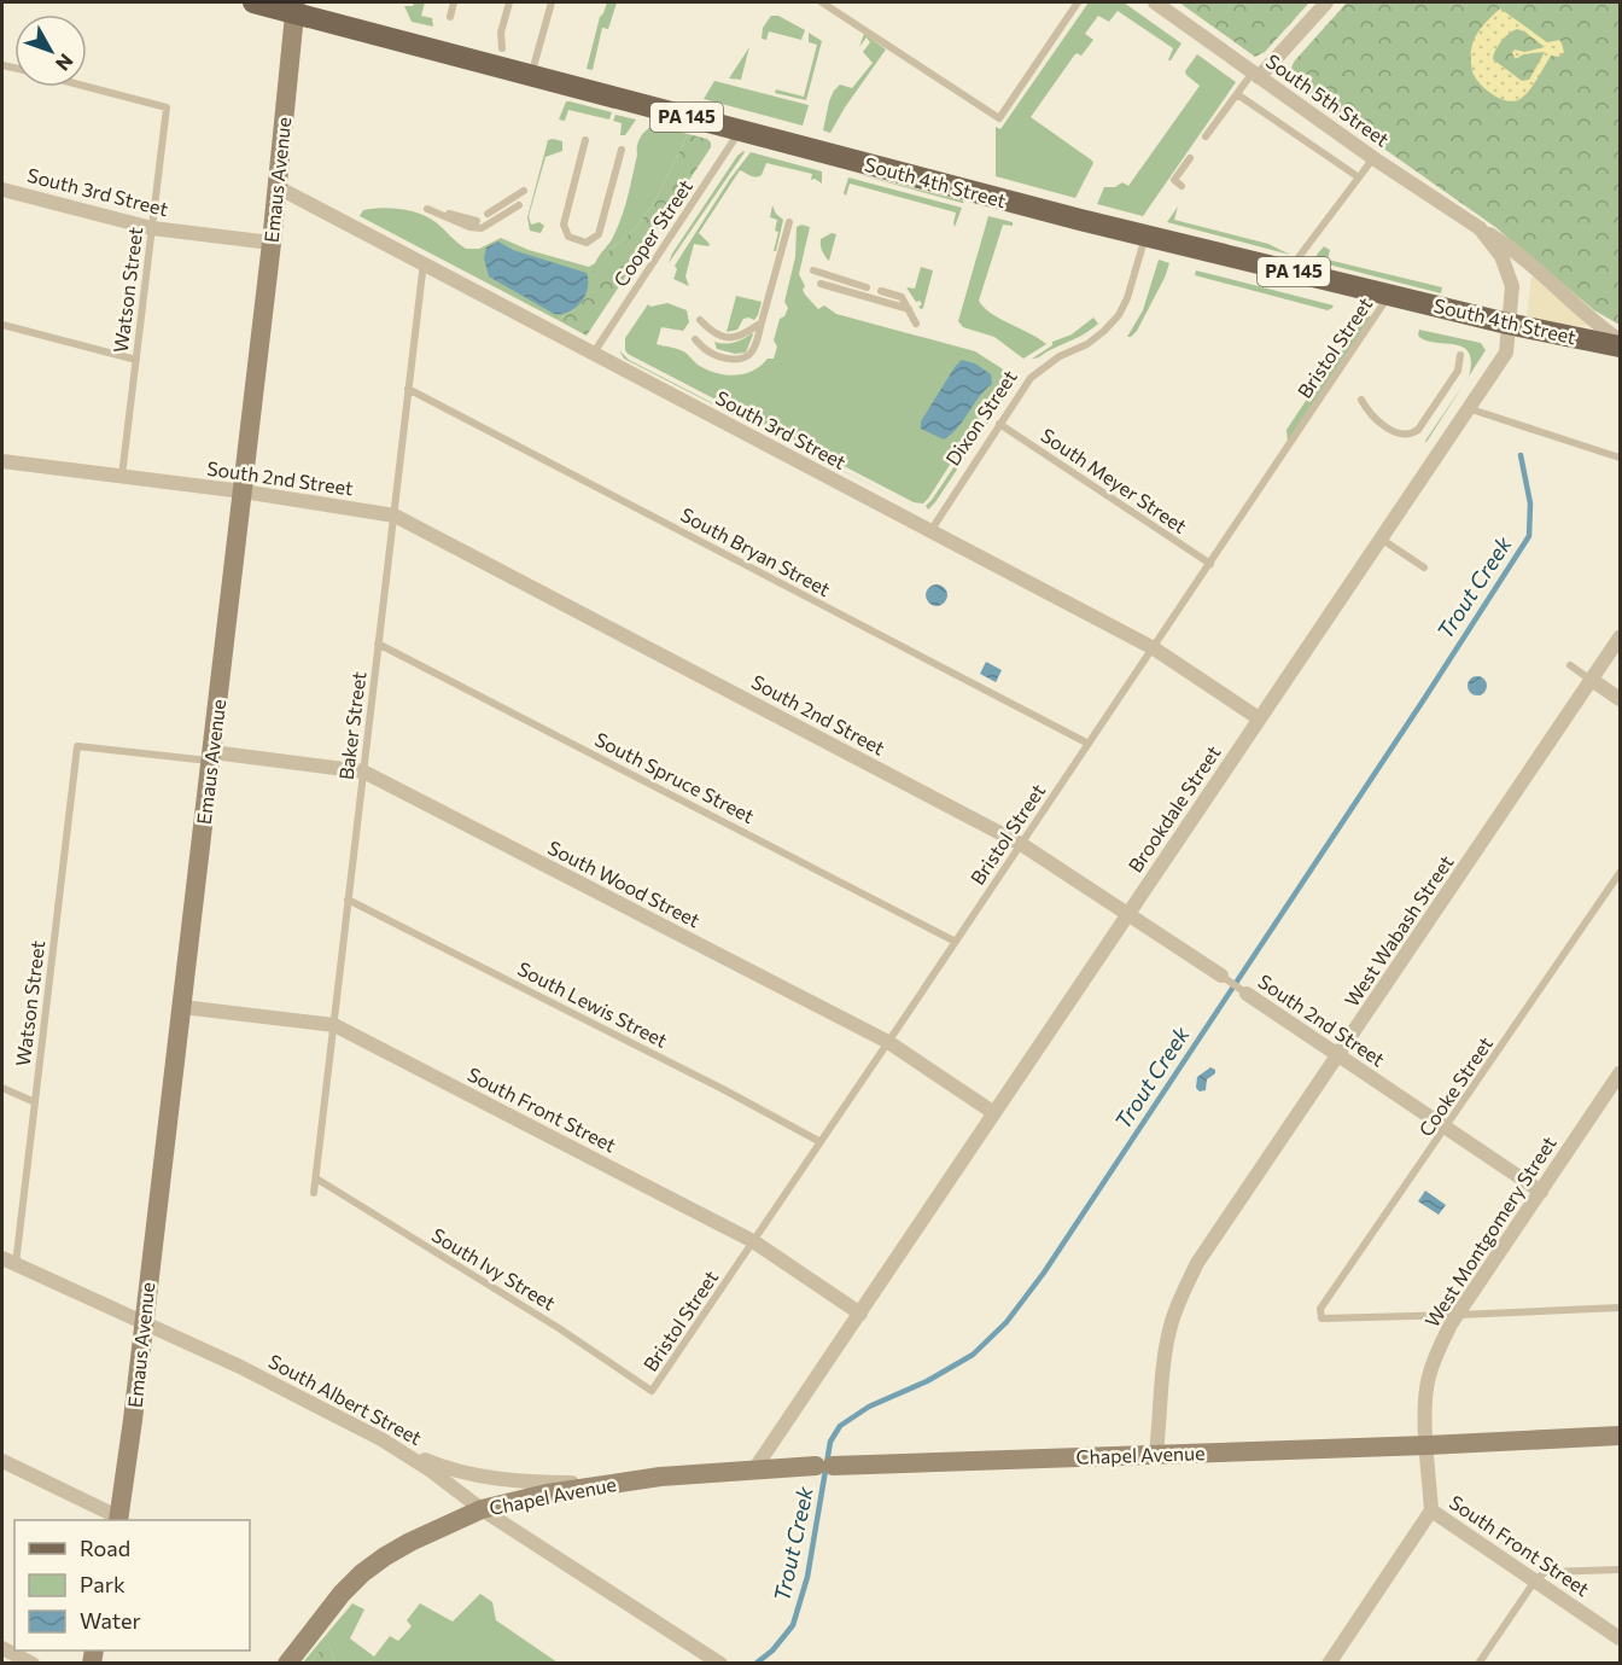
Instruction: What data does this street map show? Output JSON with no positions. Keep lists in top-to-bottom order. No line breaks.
{"streets":{"main road":["PA 145","Emaus Avenue","South 4th Street","Chapel Avenue"],"street":["South 5th Street","South 3rd Street","South 2nd Street","Brookdale Street","South Wood Street","West Wabash Street","South Front Street","West Montgomery Street","South Albert Street"],"lane":["Cooper Street","Watson Street","Bristol Street","Dixon Street","South Meyer Street","South Bryan Street","Baker Street","South Spruce Street","South Lewis Street","Cooke Street","South Ivy Street"]},"crossings":[["South 5th Street","South 4th Street"],["South 5th Street","Brookdale Street"],["Emaus Avenue","South 4th Street"],["Emaus Avenue","South 3rd Street"],["Emaus Avenue","South 2nd Street"],["Emaus Avenue","South Wood Street"],["Emaus Avenue","South Front Street"],["Emaus Avenue","South Albert Street"],["South 4th Street","Cooper Street"],["South 4th Street","Bristol Street"],["South 4th Street","Dixon Street"],["South 4th Street","Brookdale Street"],["South 3rd Street","Cooper Street"],["South 3rd Street","Watson Street"],["South 3rd Street","Bristol Street"],["South 3rd Street","Dixon Street"],["South 3rd Street","Baker Street"],["South 3rd Street","Brookdale Street"],["Watson Street","South 2nd Street"],["Watson Street","South Wood Street"],["Watson Street","South Albert Street"],["Bristol Street","South 2nd Street"],["Bristol Street","South Meyer Street"],["Bristol Street","South Bryan Street"],["Bristol Street","South Spruce Street"],["Bristol Street","South Wood Street"],["Bristol Street","South Lewis Street"],["Bristol Street","South Front Street"],["Bristol Street","South Ivy Street"],["Dixon Street","South Meyer Street"],["South 2nd Street","Baker Street"],["South 2nd Street","Brookdale Street"],["South 2nd Street","West Wabash Street"],["South 2nd Street","Cooke Street"],["South 2nd Street","West Montgomery Street"],["South Bryan Street","Baker Street"],["Baker Street","South Spruce Street"],["Baker Street","South Wood Street"],["Baker Street","South Lewis Street"],["Baker Street","South Front Street"],["Baker Street","South Ivy Street"],["Brookdale Street","South Wood Street"],["Brookdale Street","South Front Street"],["Brookdale Street","Chapel Avenue"],["West Wabash Street","Chapel Avenue"],["Cooke Street","West Montgomery Street"],["South Front Street","West Montgomery Street"],["West Montgomery Street","Chapel Avenue"],["South Albert Street","Chapel Avenue"]],"water":["Trout Creek"],"legend":["Road","Park","Water"],"north":"bottom right"}
